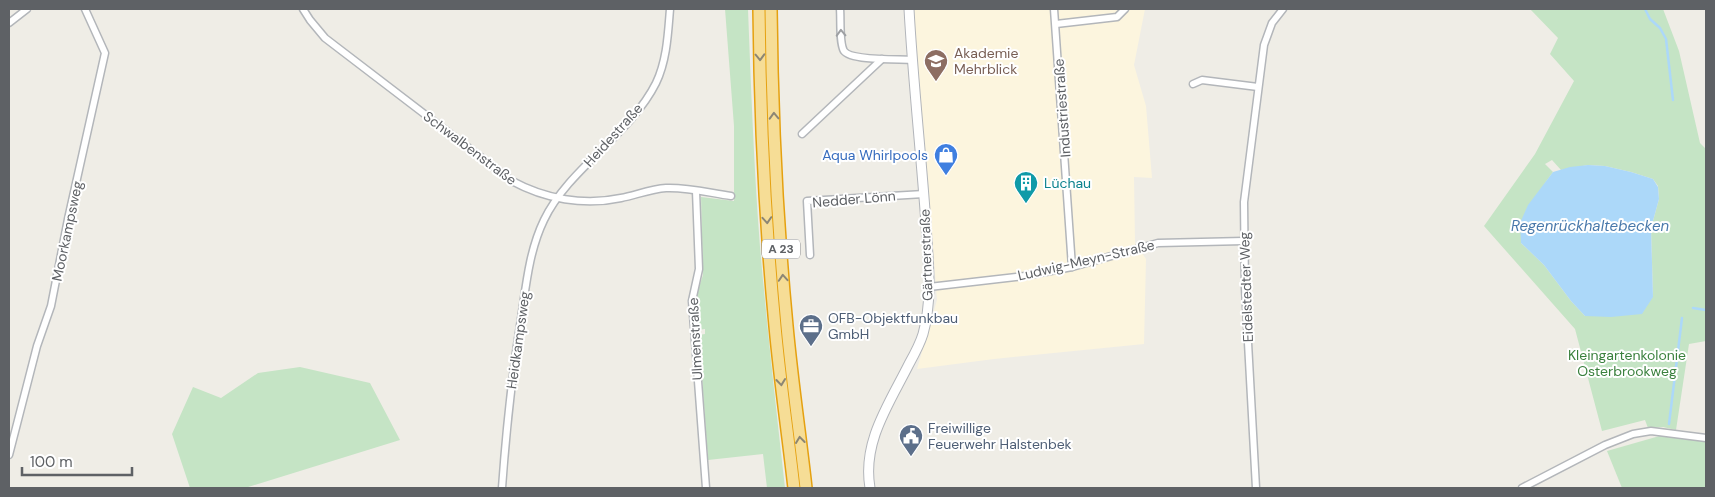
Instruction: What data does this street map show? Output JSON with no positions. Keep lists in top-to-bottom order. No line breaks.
{"streets":{"highway":["A 23"],"street":["Industriestraße","Heidestraße","Schwalbenstraße","Nedder Lönn","Moorkampsweg","Gärtnerstraße","Ludwig-Meyn-Straße","Eidelstedter Weg","Ulmenstraße","Heidkampsweg"]},"crossings":[["Industriestraße","Ludwig-Meyn-Straße"],["Heidestraße","Schwalbenstraße"],["Heidestraße","Heidkampsweg"],["Schwalbenstraße","Ulmenstraße"],["Schwalbenstraße","Heidkampsweg"],["Nedder Lönn","Gärtnerstraße"],["Gärtnerstraße","Ludwig-Meyn-Straße"],["Ludwig-Meyn-Straße","Eidelstedter Weg"]],"water":["Regenrückhaltebecken"],"parks":["Kleingartenkolonie Osterbrookweg"],"places":{"school or university":["Akademie Mehrblick"],"shop":["Aqua Whirlpools"],"building":["Lüchau"],"office":["OFB-Objektfunkbau GmbH"],"public building":["Freiwillige Feuerwehr Halstenbek"]},"scale_bar":"100 m"}
